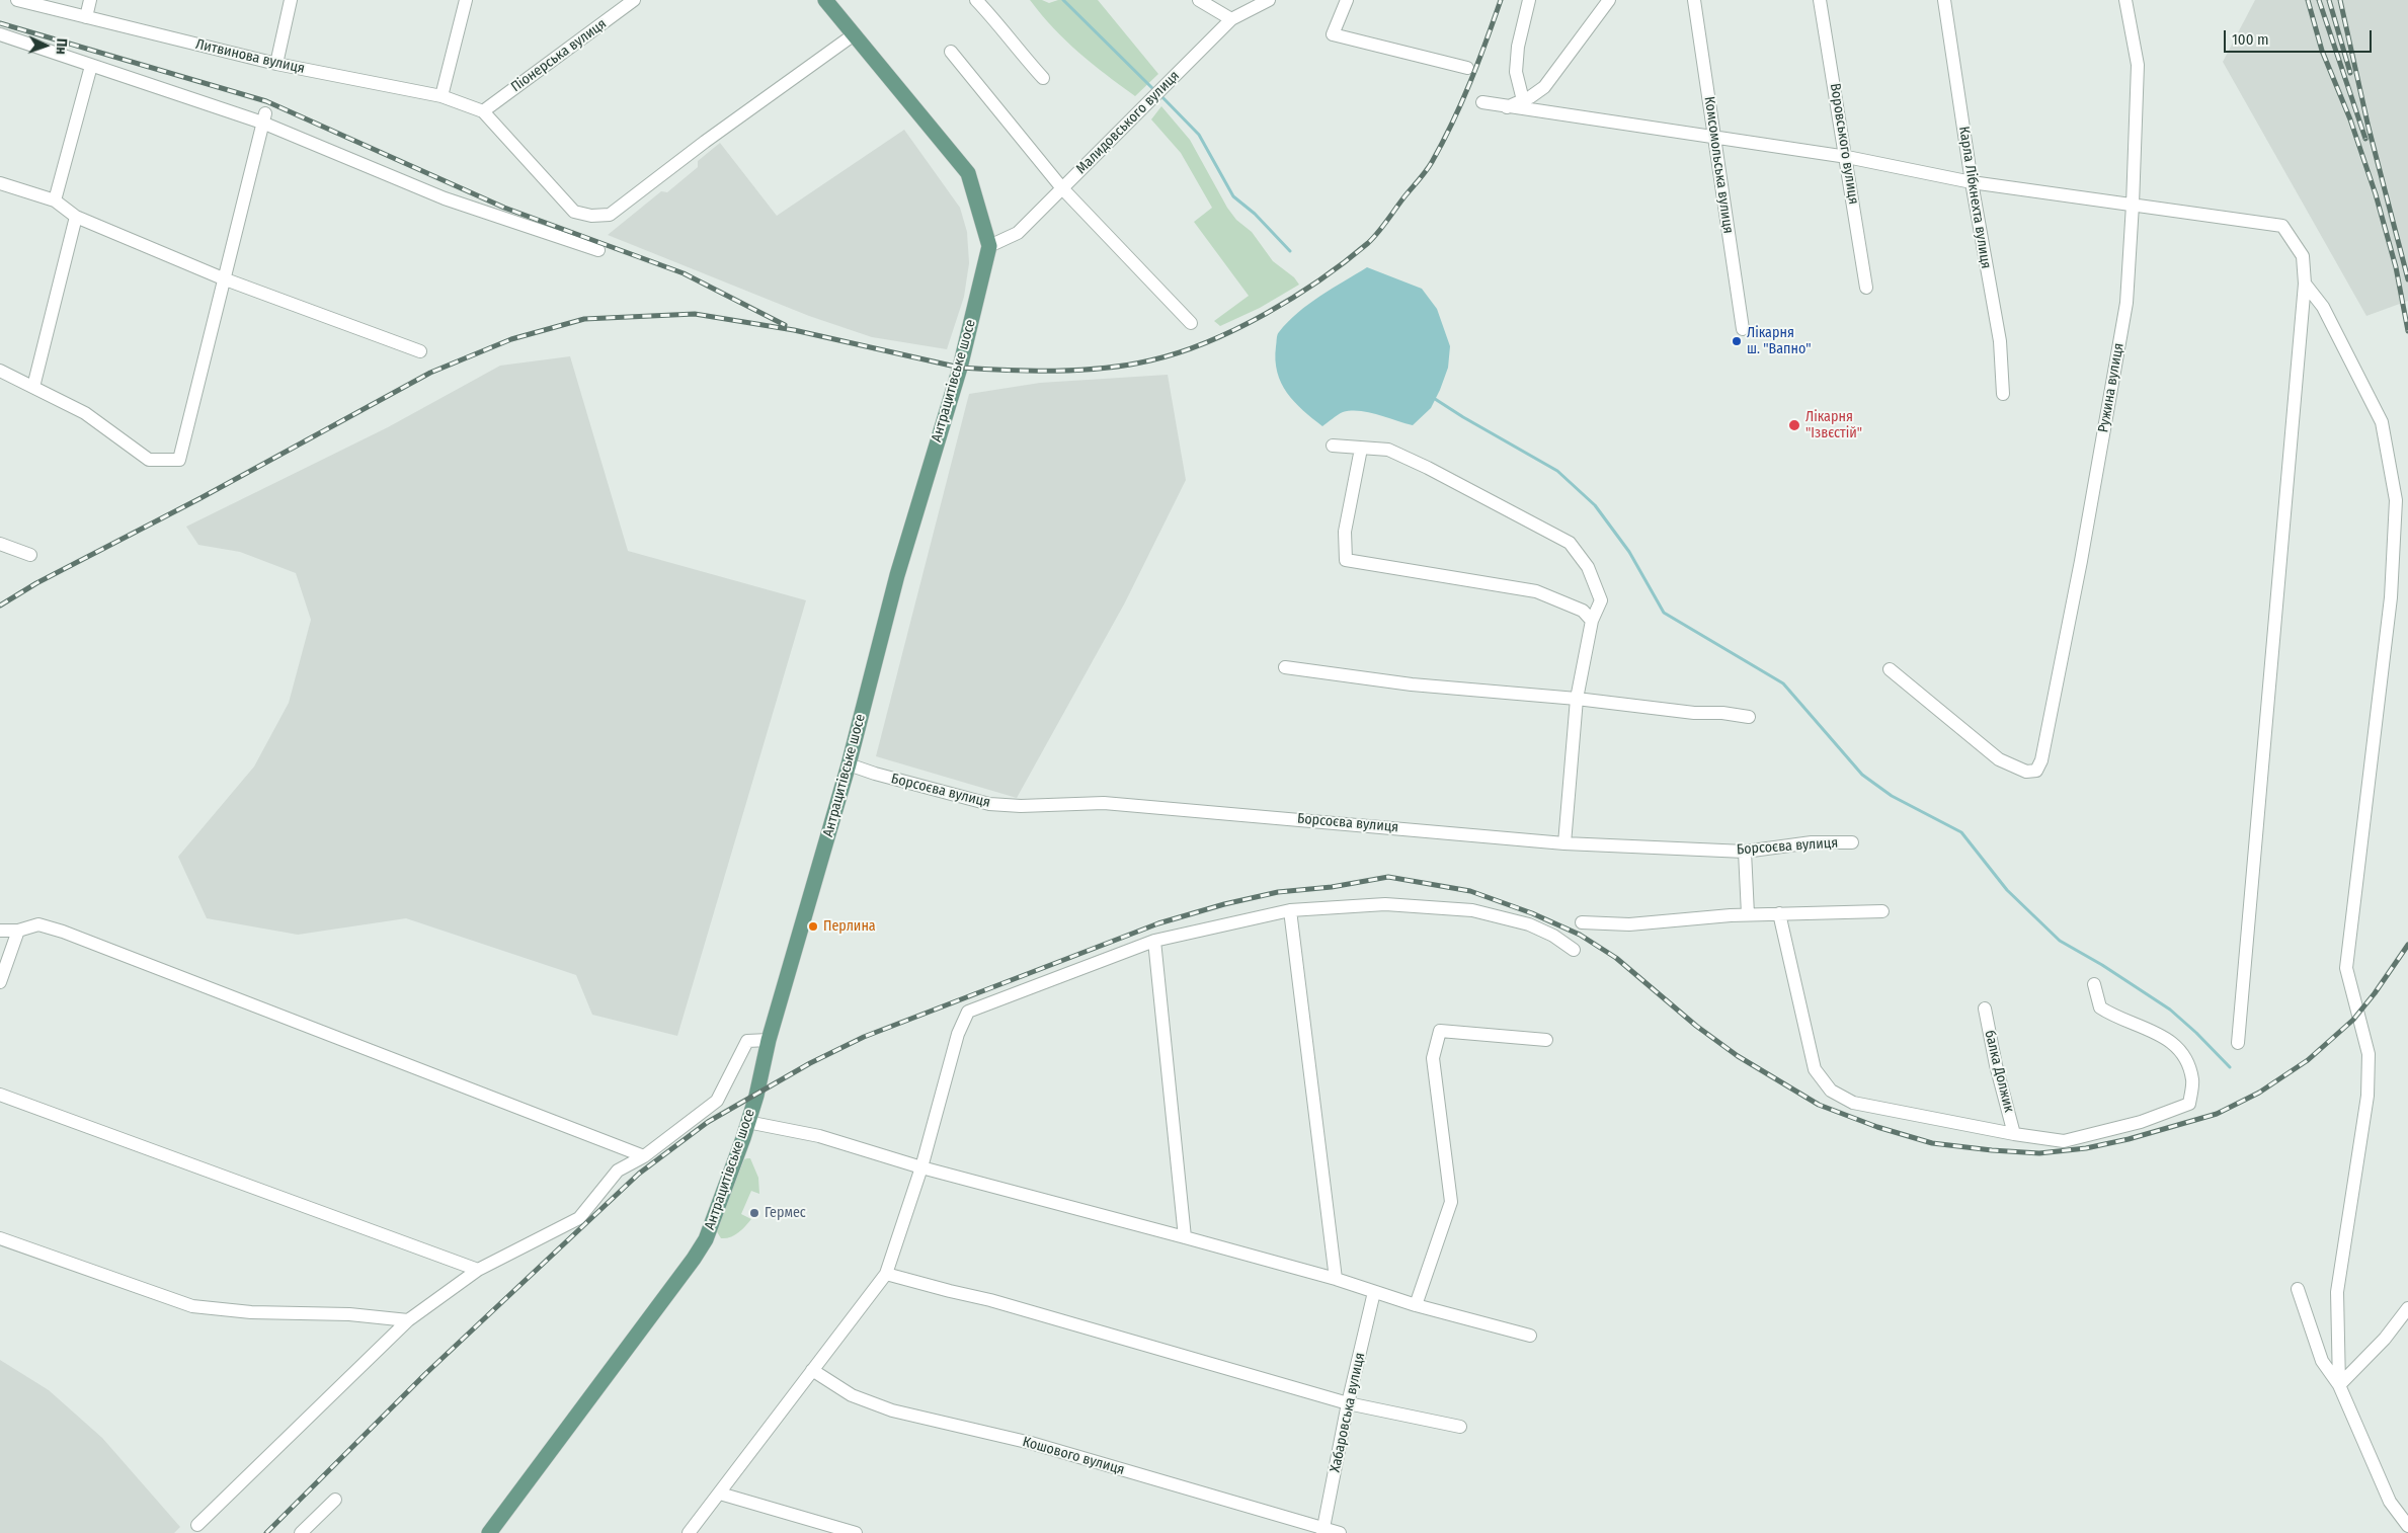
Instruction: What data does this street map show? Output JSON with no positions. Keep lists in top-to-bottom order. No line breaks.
{"streets":{"main road":["Антрацитівське шосе"],"street":["Піонерська вулиця","Литвинова вулиця","Малидовського вулиця","Воровського вулиця","Комсомольська вулиця","Карла Лібкнехта вулиця","Ружина вулиця","Борсоєва вулиця","балка Должик","Хабаровська вулиця","Кошового вулиця"]},"crossings":[["Піонерська вулиця","Литвинова вулиця"],["Малидовського вулиця","Антрацитівське шосе"],["Антрацитівське шосе","Борсоєва вулиця"],["Хабаровська вулиця","Кошового вулиця"]],"places":["Лікарня ш. \"Вапно\"","Лікарня \"Ізвєстій\"","Перлина","Гермес"],"scale_bar":"100 m","north":"right"}
